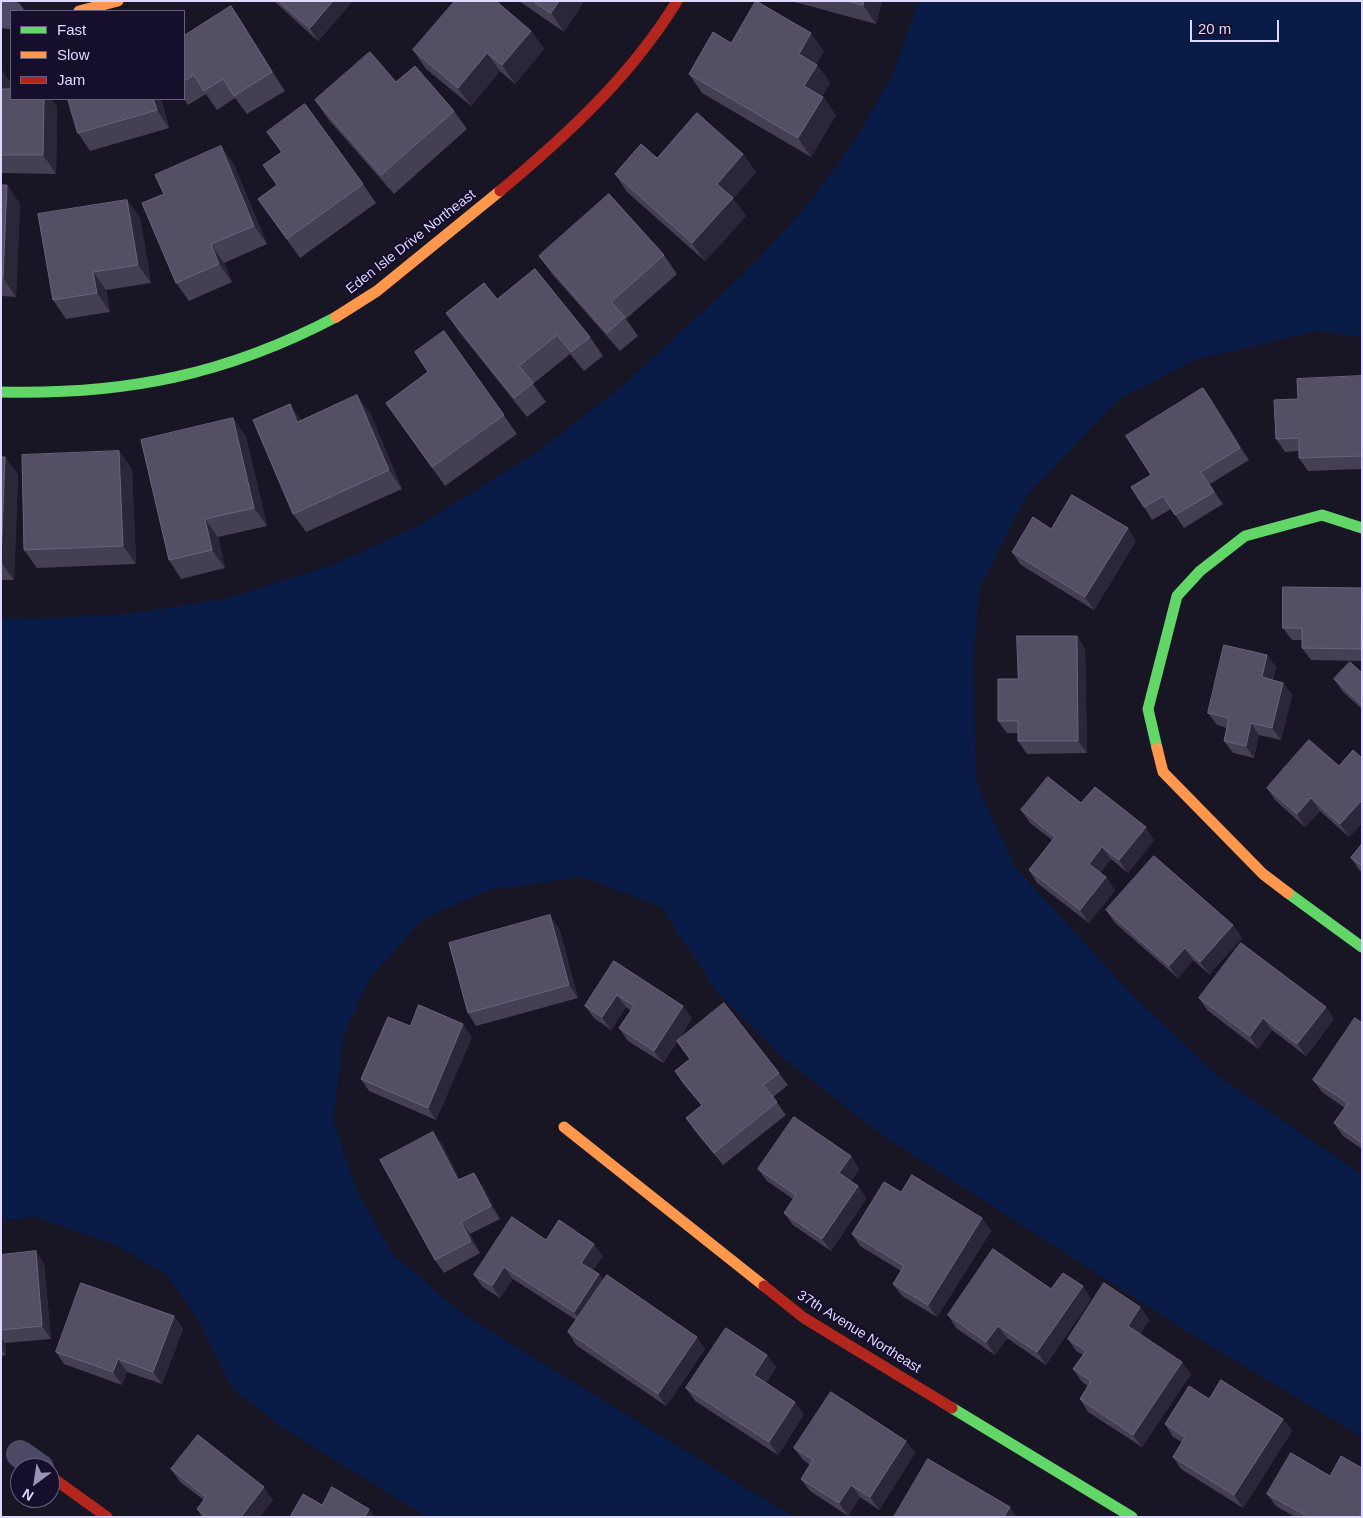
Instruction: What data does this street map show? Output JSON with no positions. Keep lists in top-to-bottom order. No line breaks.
{"streets":{"street":["Eden Isle Drive Northeast","37th Avenue Northeast"]},"legend":["Fast","Slow","Jam"],"scale_bar":"20 m","north":"bottom left"}
